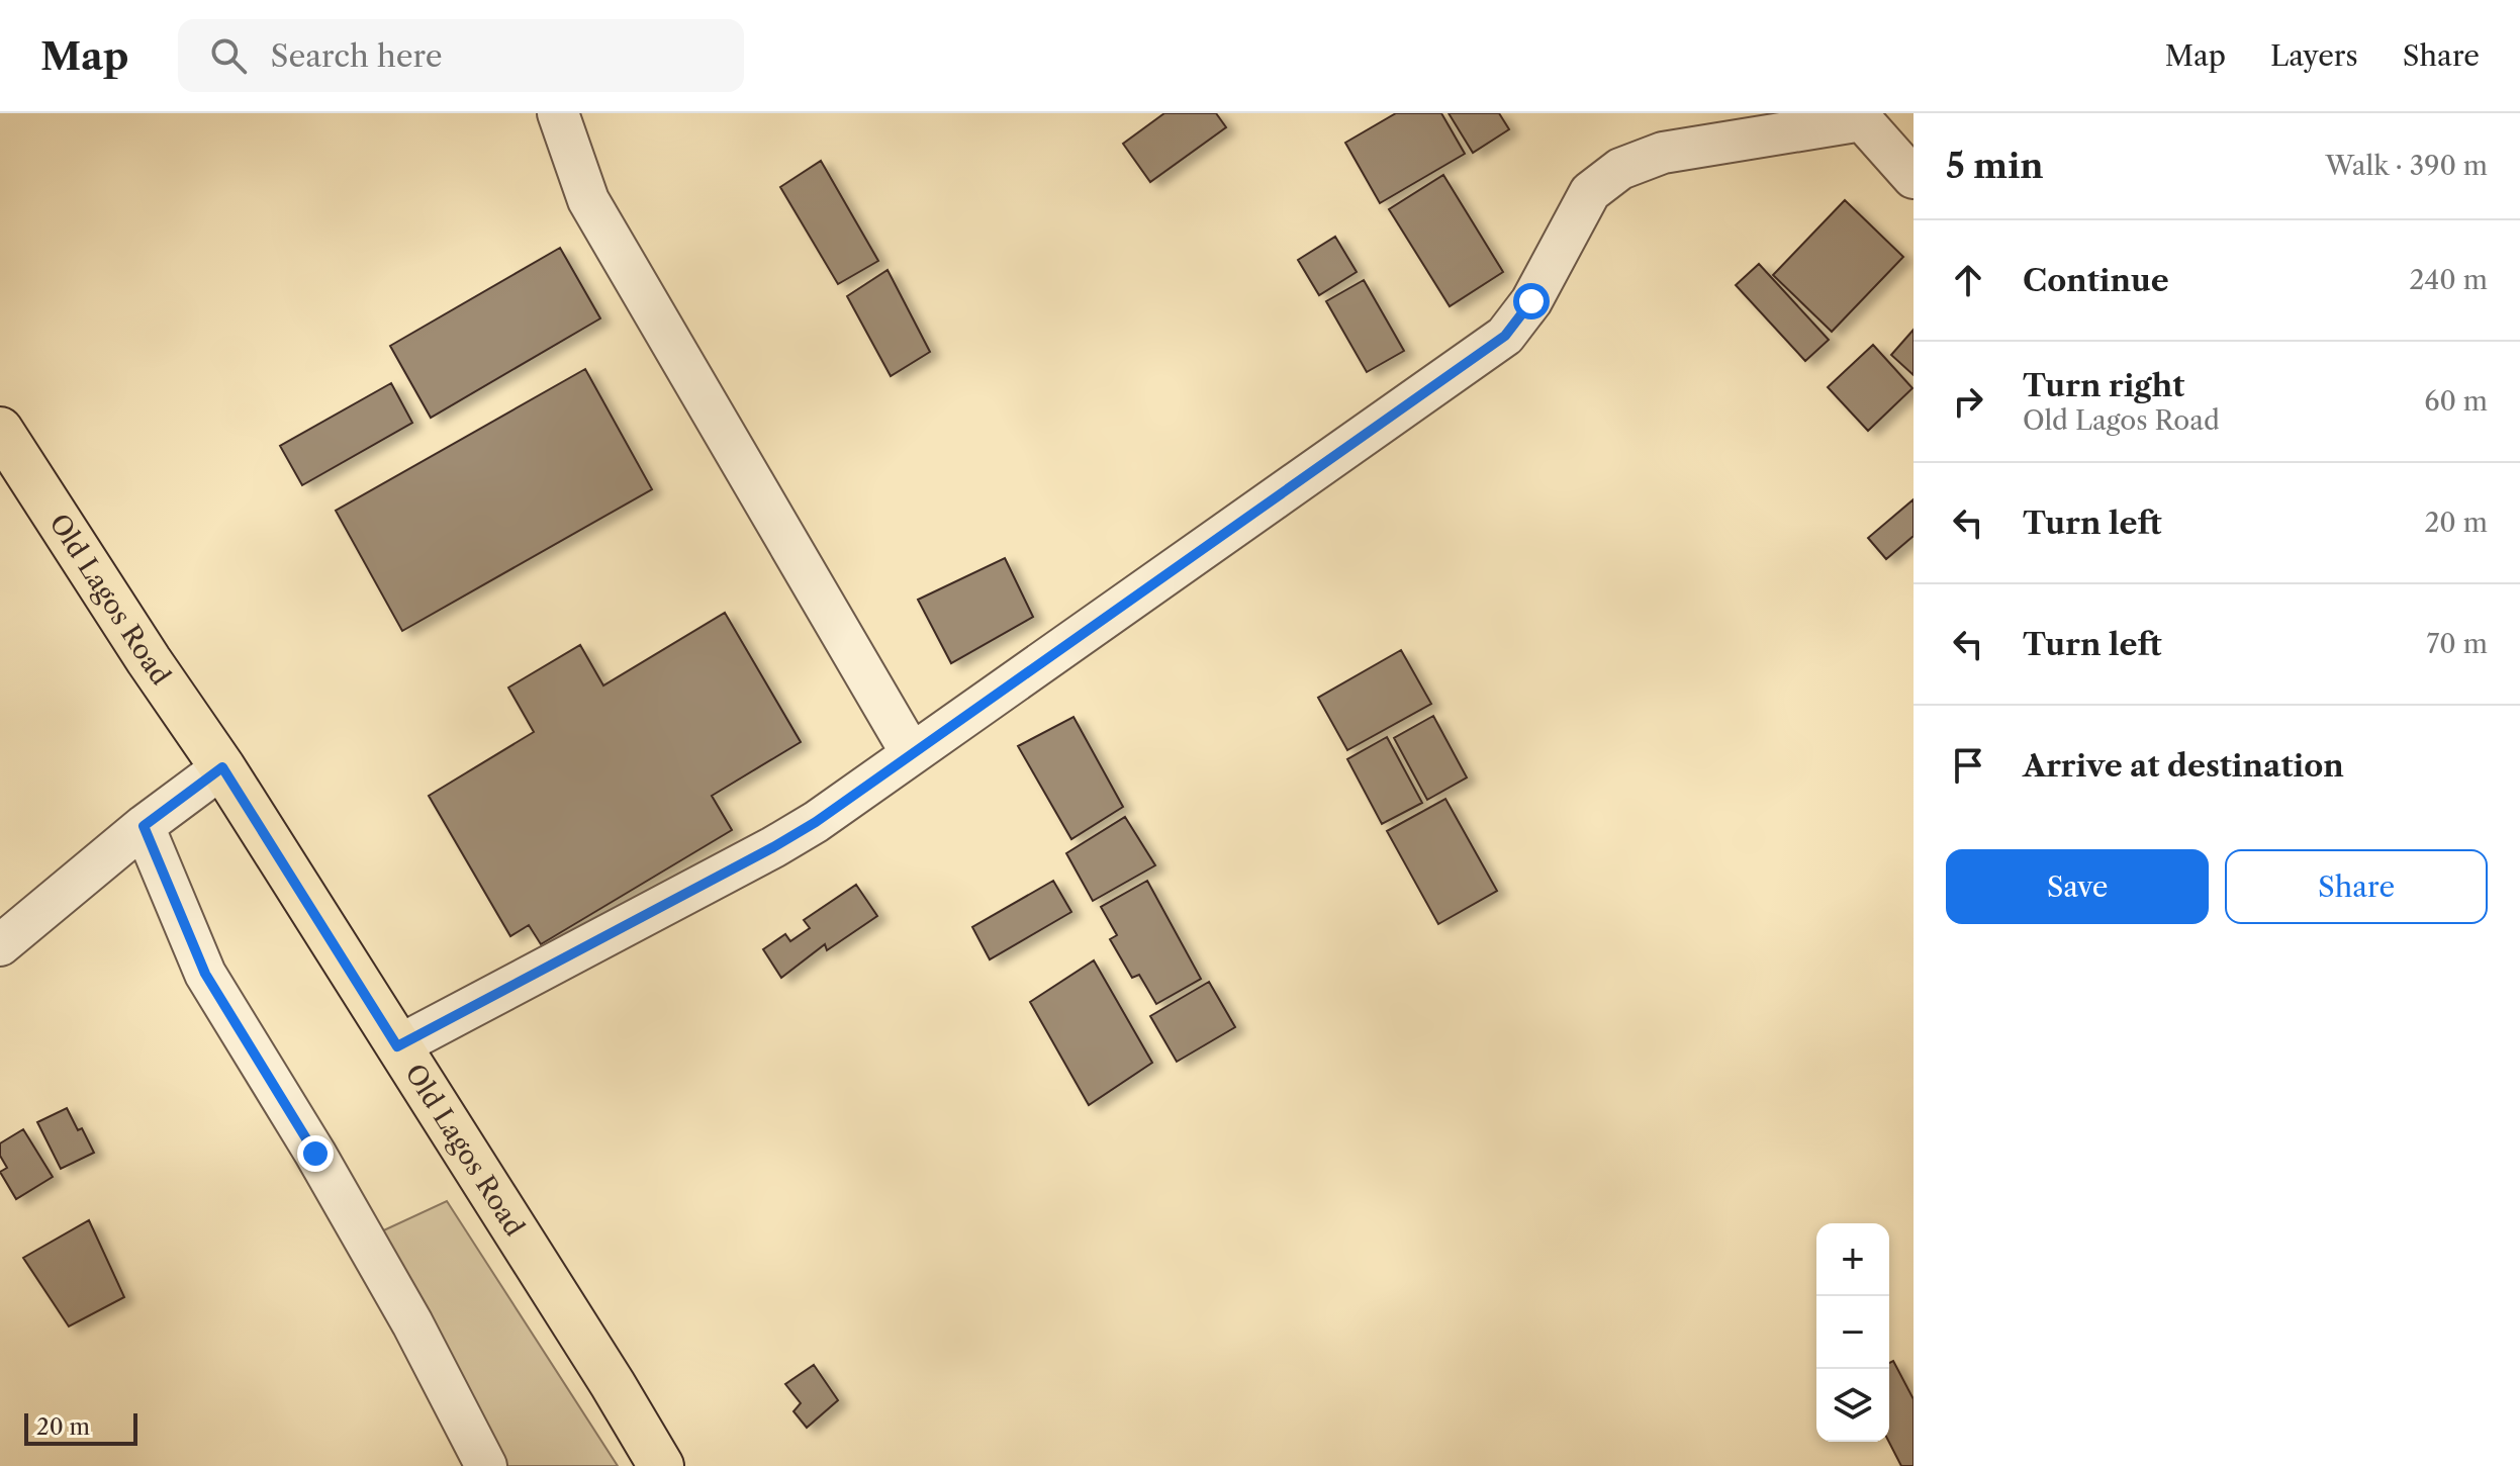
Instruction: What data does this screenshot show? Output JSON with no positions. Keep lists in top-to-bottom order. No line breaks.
{"streets":{"main road":["Old Lagos Road"]},"scale_bar":"20 m","page":{"header":"Map","search":"Search here","nav":["Map","Layers","Share"],"heading":["5 min","Walk · 390 m"],"list":[["Continue","240 m"],["Turn right","Old Lagos Road","60 m"],["Turn left","20 m"],["Turn left","70 m"],"Arrive at destination"],"buttons":["Save","Share"],"map_buttons":["+","−"],"scale":"20 m"}}
